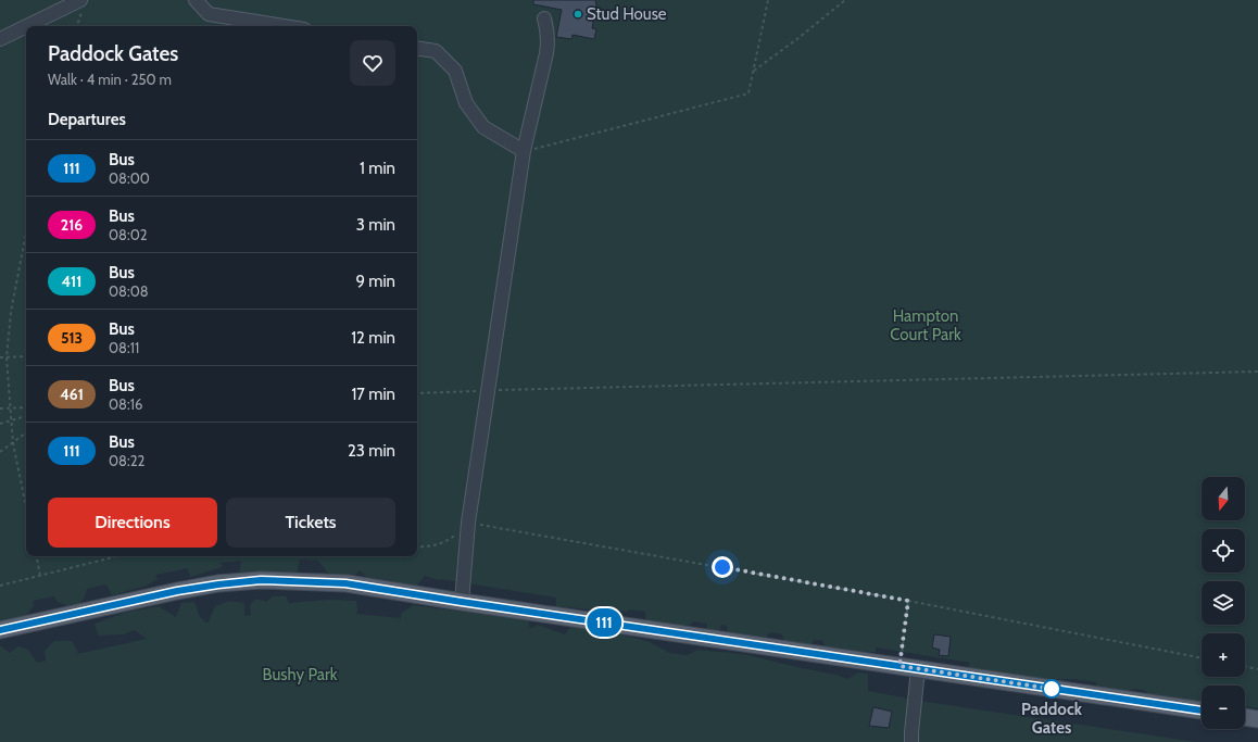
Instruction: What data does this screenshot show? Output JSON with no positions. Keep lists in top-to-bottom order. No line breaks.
{"parks":["Hampton Court Park","Bushy Park"],"places":["Stud House","Paddock Gates"],"lines":["bus line 111"],"north":"bottom","page":{"on_map":"111","heading":[["Paddock Gates","Walk · 4 min · 250 m"],"Departures"],"list":[{"mark":"111","name":"Bus","note":"08:00","value":"1 min"},{"mark":"216","name":"Bus","note":"08:02","value":"3 min"},{"mark":"411","name":"Bus","note":"08:08","value":"9 min"},{"mark":"513","name":"Bus","note":"08:11","value":"12 min"},{"mark":"461","name":"Bus","note":"08:16","value":"17 min"},{"mark":"111","name":"Bus","note":"08:22","value":"23 min"}],"map_buttons":["+","−"],"buttons":["Directions","Tickets"]}}
